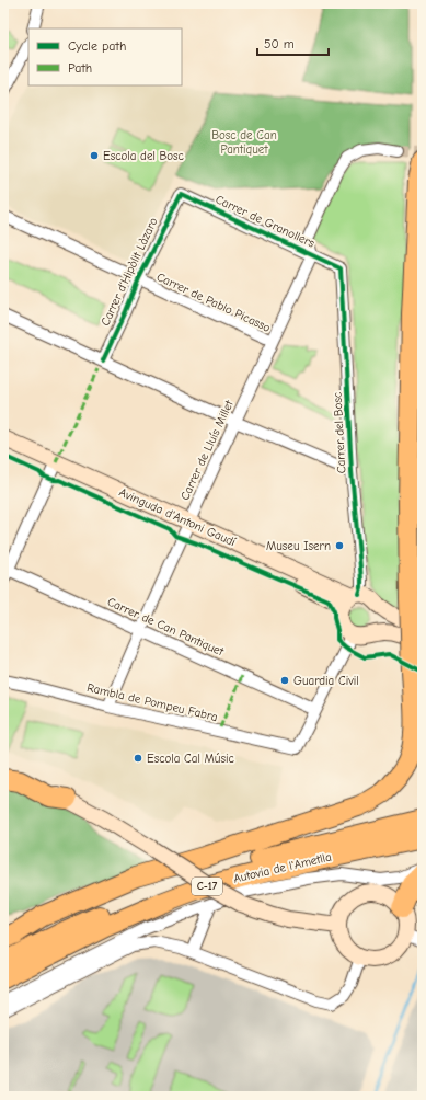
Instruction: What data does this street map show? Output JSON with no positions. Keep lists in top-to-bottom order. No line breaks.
{"streets":{"highway":["Autovia de l'Ametlla","C-17"],"street":["Carrer de Granollers","Carrer d'Hipòlit Làzaro","Carrer de Pablo Picasso","Carrer del Bosc","Carrer de Lluís Millet","Avinguda d'Antoni Gaudí","Carrer de Can Pantiquet","Rambla de Pompeu Fabra"]},"crossings":[["Carrer de Granollers","Carrer d'Hipòlit Làzaro"],["Carrer de Granollers","Carrer del Bosc"],["Carrer de Granollers","Carrer de Lluís Millet"],["Carrer d'Hipòlit Làzaro","Carrer de Pablo Picasso"],["Carrer de Pablo Picasso","Carrer de Lluís Millet"],["Carrer del Bosc","Avinguda d'Antoni Gaudí"],["Carrer de Lluís Millet","Avinguda d'Antoni Gaudí"],["Carrer de Lluís Millet","Carrer de Can Pantiquet"],["Carrer de Lluís Millet","Rambla de Pompeu Fabra"],["Carrer de Can Pantiquet","Rambla de Pompeu Fabra"]],"parks":["Bosc de Can Pantiquet"],"places":["Escola del Bosc","Museu Isern","Guardia Civil","Escola Cal Músic"],"legend":["Cycle path","Path"],"scale_bar":"50 m"}
